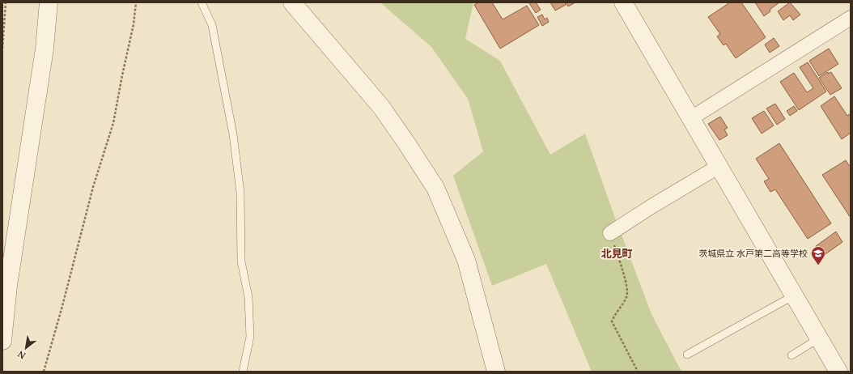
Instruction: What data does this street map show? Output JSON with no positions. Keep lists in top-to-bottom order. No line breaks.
{"districts":["北見町"],"places":{"school or university":["茨城県立 水戸第二高等学校"]},"north":"bottom left"}
